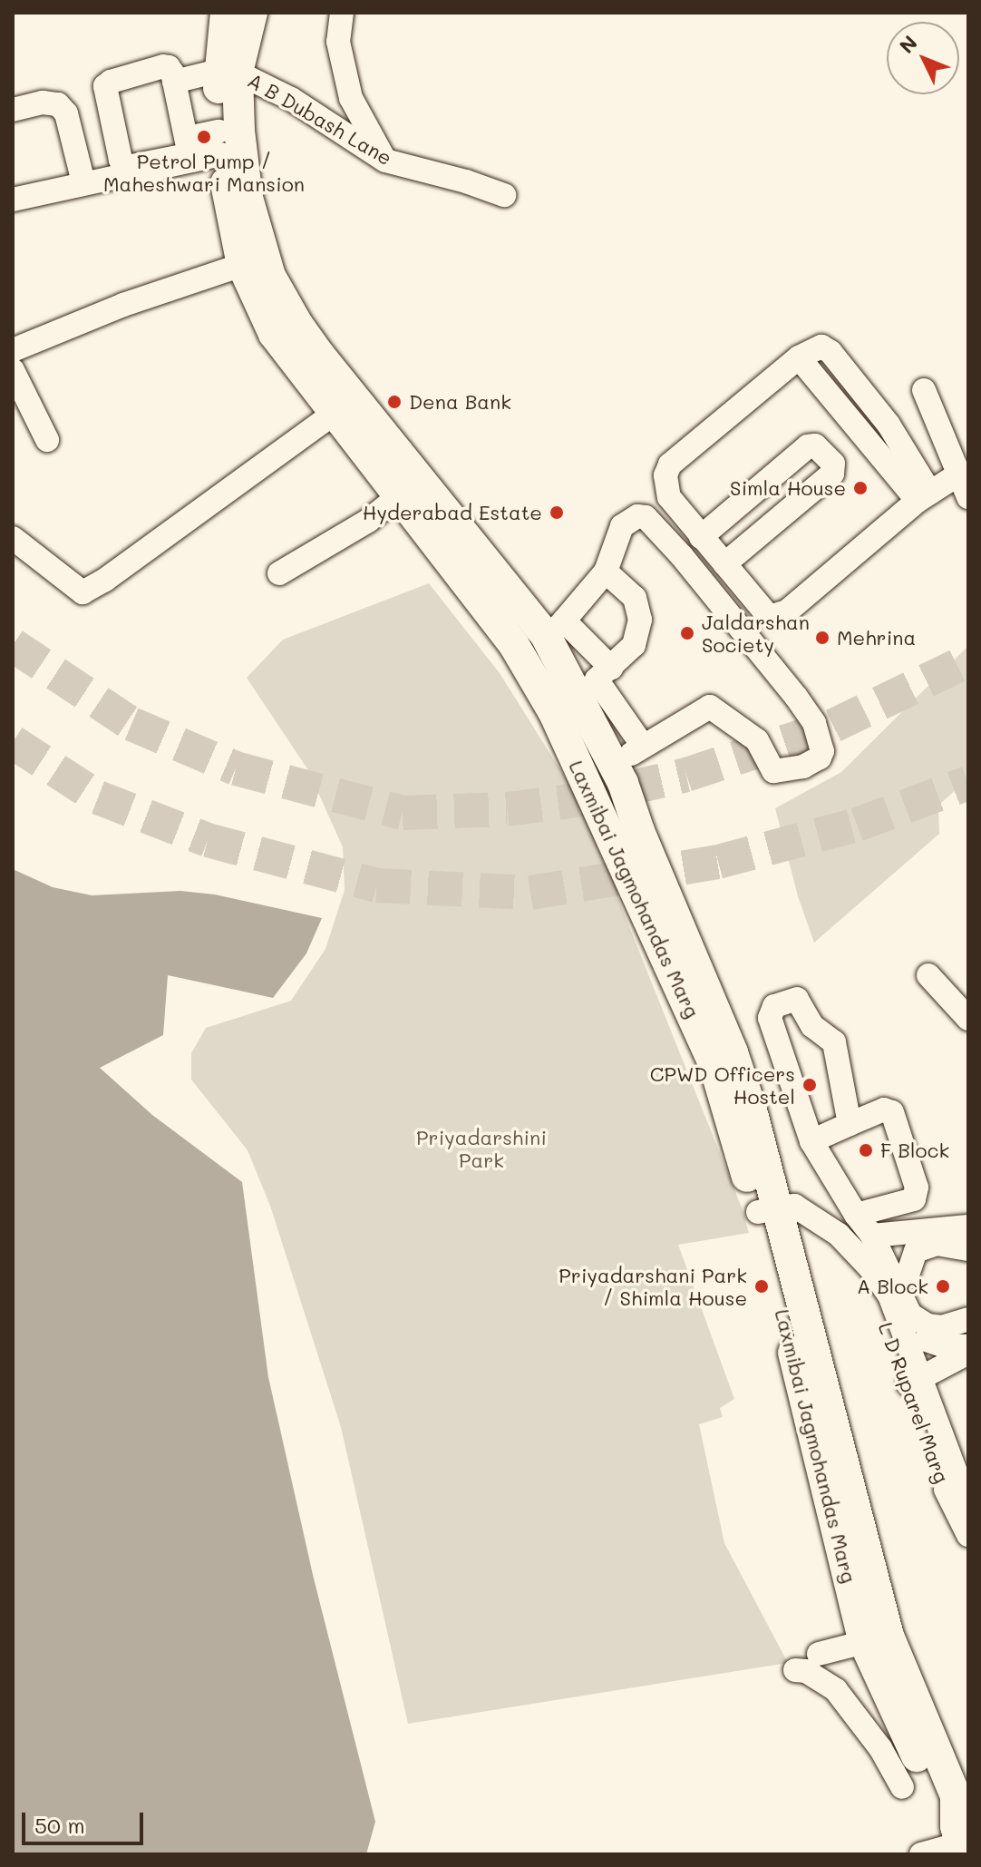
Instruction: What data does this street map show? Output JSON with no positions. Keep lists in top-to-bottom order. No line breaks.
{"streets":{"main road":["Laxmibai Jagmohandas Marg"],"street":["A B Dubash Lane","L D Ruparel Marg"]},"crossings":[["A B Dubash Lane","Laxmibai Jagmohandas Marg"],["Laxmibai Jagmohandas Marg","L D Ruparel Marg"]],"parks":["Priyadarshini Park"],"places":["Petrol Pump / Maheshwari Mansion","Dena Bank","Simla House","Hyderabad Estate","Jaldarshan Society","Mehrina","CPWD Officers Hostel","F Block","Priyadarshani Park / Shimla House","A Block"],"scale_bar":"50 m","north":"top left"}
